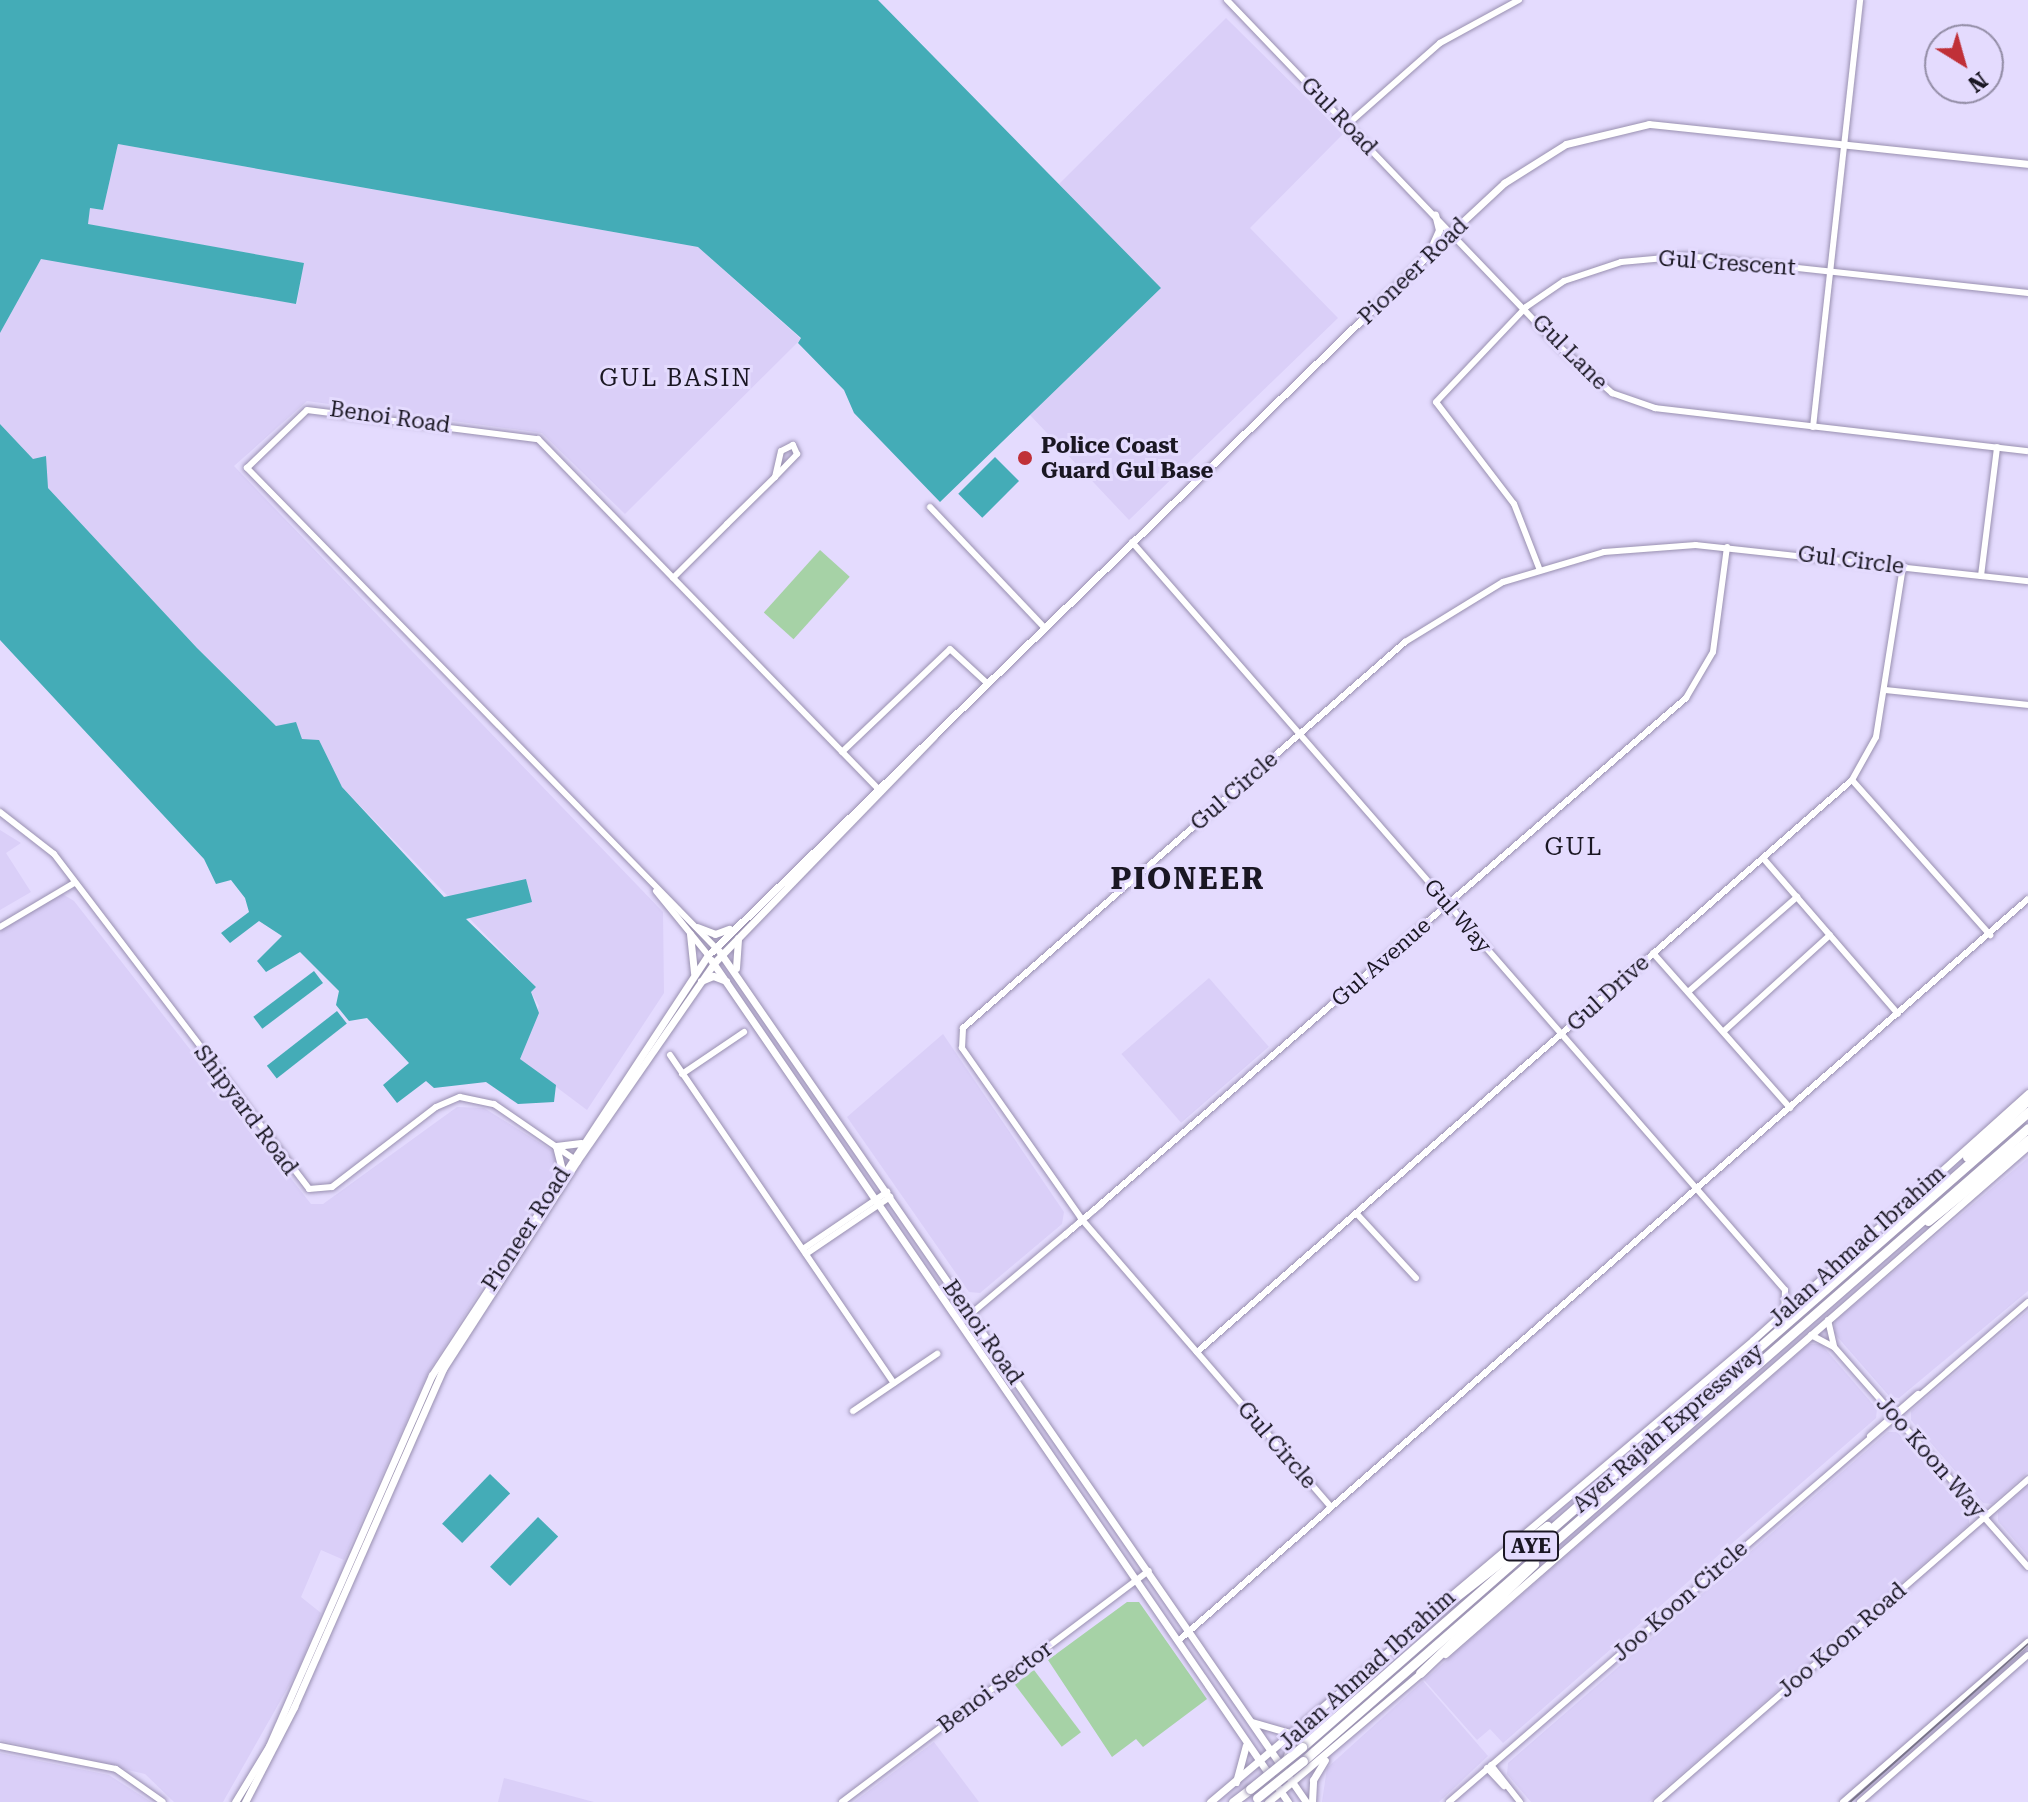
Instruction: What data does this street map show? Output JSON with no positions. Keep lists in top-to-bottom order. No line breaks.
{"streets":{"highway":["Ayer Rajah Expressway","AYE"],"main road":["Pioneer Road","Benoi Road","Jalan Ahmad Ibrahim"],"street":["Gul Road","Gul Crescent","Gul Lane","Gul Circle","Gul Way","Gul Avenue","Gul Drive","Shipyard Road","Joo Koon Way","Joo Koon Circle","Joo Koon Road","Benoi Sector"]},"crossings":[["Gul Road","Pioneer Road"],["Gul Road","Gul Lane"],["Gul Crescent","Gul Lane"],["Gul Crescent","Gul Circle"],["Pioneer Road","Gul Lane"],["Pioneer Road","Benoi Road"],["Pioneer Road","Gul Way"],["Pioneer Road","Shipyard Road"],["Benoi Road","Gul Circle"],["Benoi Road","Gul Avenue"],["Benoi Road","Jalan Ahmad Ibrahim"],["Benoi Road","Benoi Sector"],["Gul Circle","Gul Way"],["Gul Circle","Gul Avenue"],["Gul Circle","Gul Drive"],["Gul Way","Gul Avenue"],["Gul Way","Gul Drive"],["Jalan Ahmad Ibrahim","Ayer Rajah Expressway"],["Joo Koon Way","Joo Koon Circle"],["Joo Koon Way","Joo Koon Road"]],"districts":["GUL BASIN","GUL","PIONEER"],"places":["Police Coast Guard Gul Base"],"north":"bottom right"}
